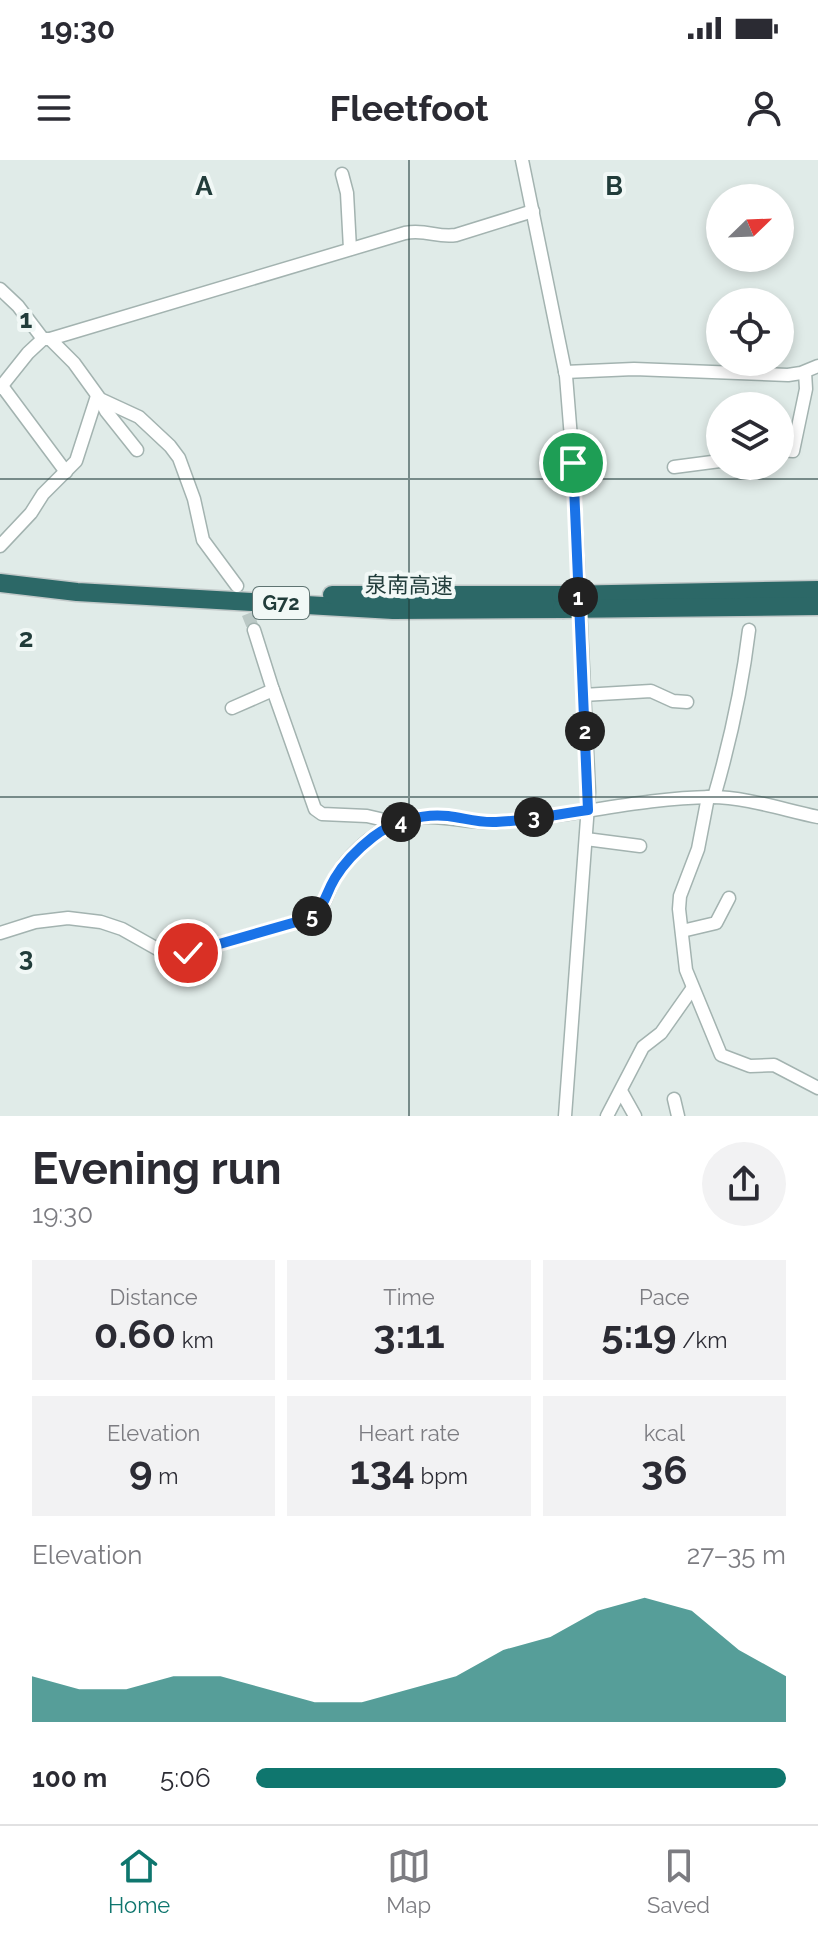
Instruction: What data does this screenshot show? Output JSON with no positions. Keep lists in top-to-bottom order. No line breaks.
{"streets":{"highway":["泉南高速","G72"]},"north":"top right","page":{"status":"19:30","header":"Fleetfoot","pins":["1","2","3","4","5"],"heading":["Evening run","19:30"],"stats":[["Distance","0.60 km"],["Time","3:11"],["Pace","5:19 /km"],["Elevation","9 m"],["Heart rate","134 bpm"],["kcal","36"]],"chart":["Elevation","27–35 m"],"list":[{"name":"100 m","note":"5:06"}],"tabs":["Home","Map","Saved"]},"grid":{"columns":["A","B"],"rows":["1","2","3"]}}
